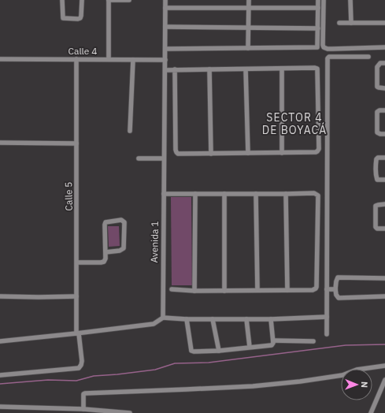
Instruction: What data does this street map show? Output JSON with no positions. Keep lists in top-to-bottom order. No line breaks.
{"streets":{"street":["Calle 4","Calle 5","Avenida 1"]},"crossings":[["Calle 4","Calle 5"],["Calle 4","Avenida 1"]],"districts":["SECTOR 4 DE BOYACÁ"],"north":"right"}
